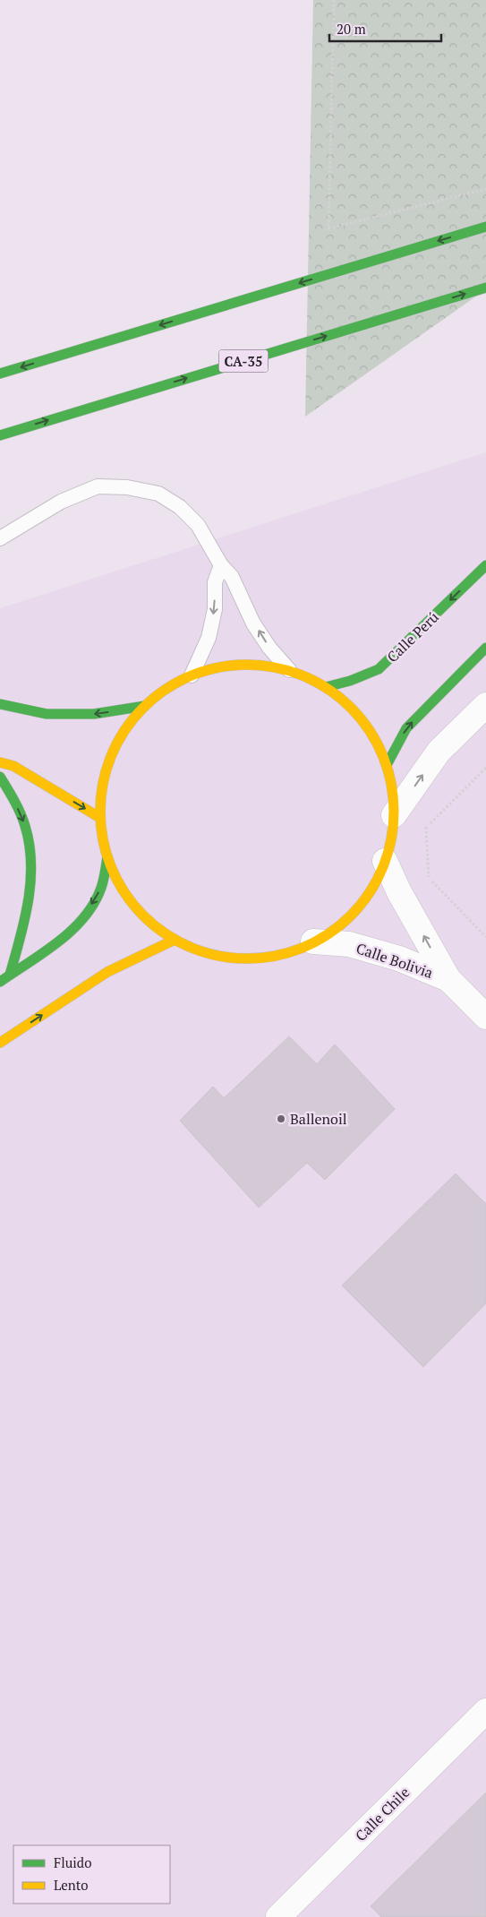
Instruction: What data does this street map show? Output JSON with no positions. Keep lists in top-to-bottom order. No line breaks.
{"streets":{"main road":["CA-35","Calle Perú"],"street":["Calle Bolivia","Calle Chile"]},"one_way":["Calle Bolivia"],"places":["Ballenoil"],"legend":["Fluido","Lento"],"scale_bar":"20 m"}
